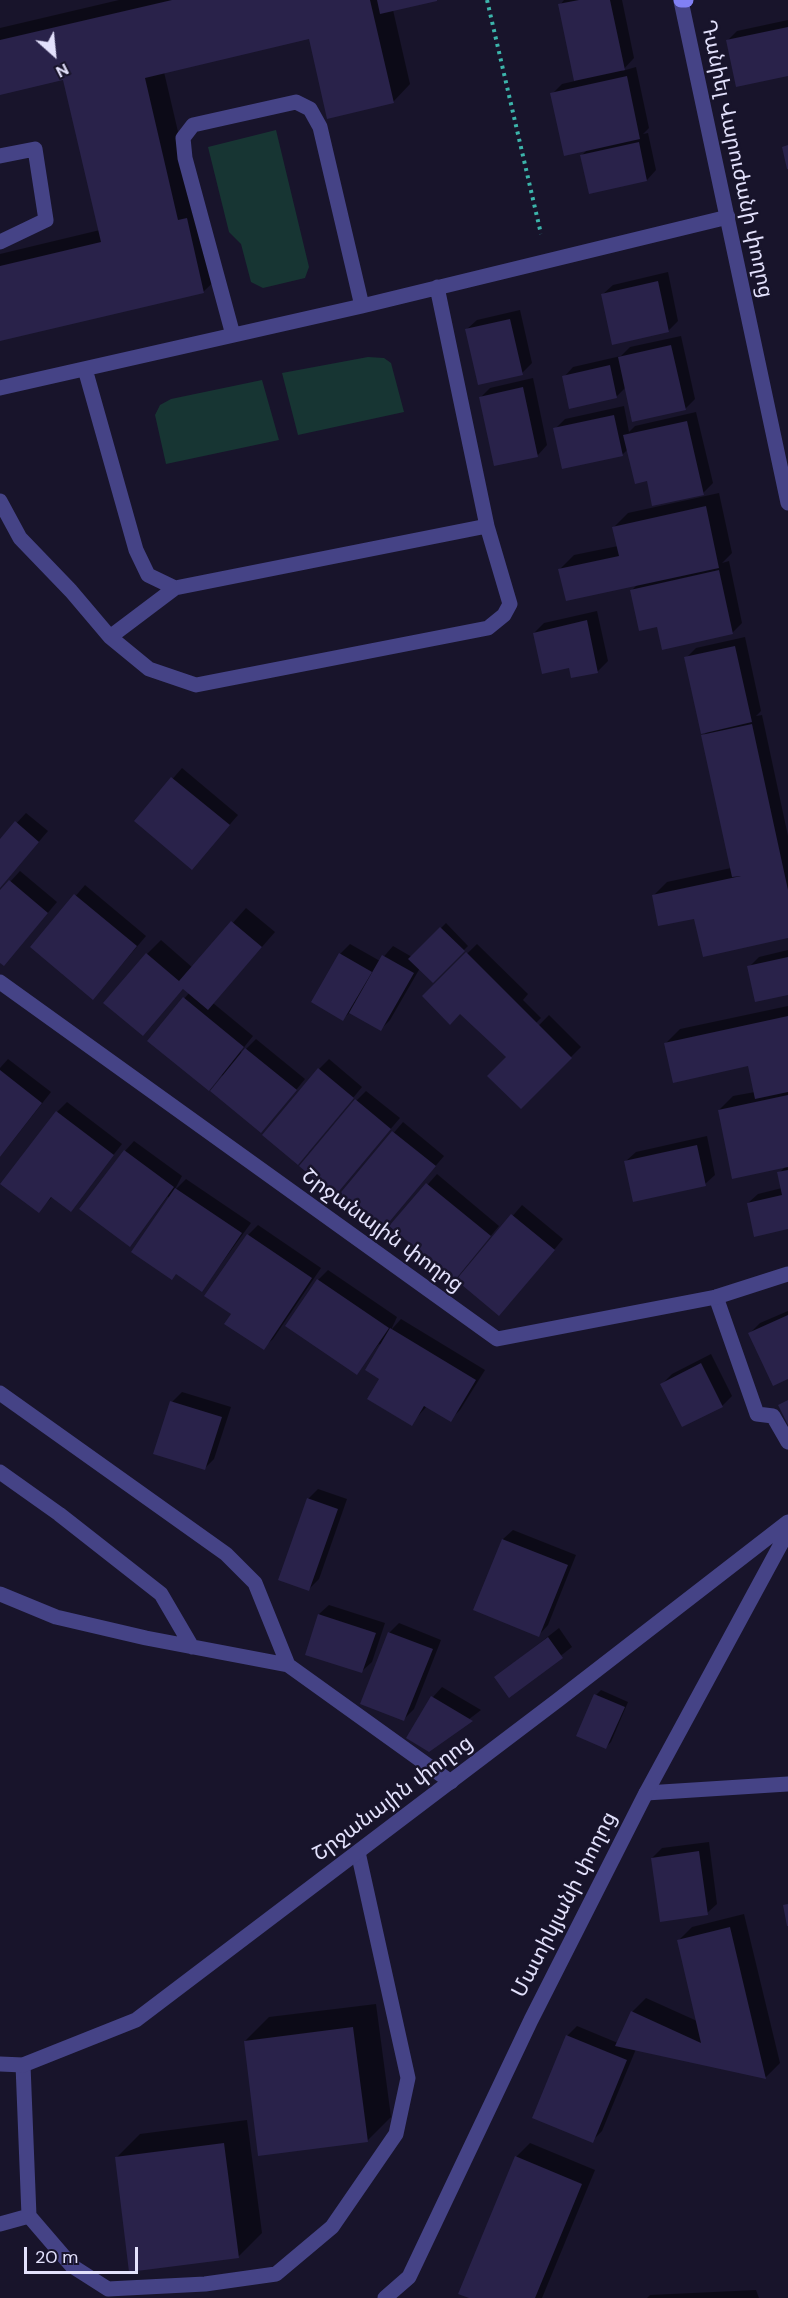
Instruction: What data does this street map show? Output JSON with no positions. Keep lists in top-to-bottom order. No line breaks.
{"streets":{"street":["Դանիել Վարուժանի փողոց","Շրջանային փողոց","Մատիկյանի փողոց"]},"scale_bar":"20 m","north":"bottom right"}
